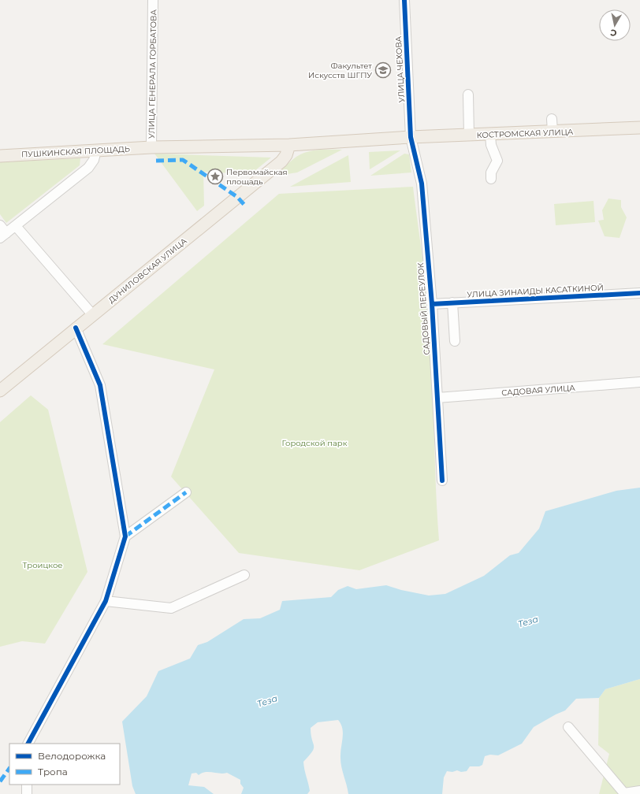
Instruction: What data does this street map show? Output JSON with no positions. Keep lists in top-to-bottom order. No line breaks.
{"streets":{"main road":["КОСТРОМСКАЯ УЛИЦА","ПУШКИНСКАЯ ПЛОЩАДЬ","ДУНИЛОВСКАЯ УЛИЦА"],"street":["УЛИЦА ЧЕХОВА","УЛИЦА ГЕНЕРАЛА ГОРБАТОВА","УЛИЦА ЗИНАИДЫ КАСАТКИНОЙ","САДОВЫЙ ПЕРЕУЛОК","САДОВАЯ УЛИЦА"]},"crossings":[["УЛИЦА ЧЕХОВА","КОСТРОМСКАЯ УЛИЦА"],["УЛИЦА ЧЕХОВА","САДОВЫЙ ПЕРЕУЛОК"],["УЛИЦА ГЕНЕРАЛА ГОРБАТОВА","ПУШКИНСКАЯ ПЛОЩАДЬ"],["КОСТРОМСКАЯ УЛИЦА","САДОВЫЙ ПЕРЕУЛОК"],["УЛИЦА ЗИНАИДЫ КАСАТКИНОЙ","САДОВЫЙ ПЕРЕУЛОК"],["САДОВЫЙ ПЕРЕУЛОК","САДОВАЯ УЛИЦА"]],"water":["Теза"],"parks":["Городской парк","Троицкое"],"places":{"school or university":["Факультет Искусств ШГПУ"],"place":["Первомайская площадь"]},"legend":["Велодорожка","Тропа"],"north":"bottom"}
